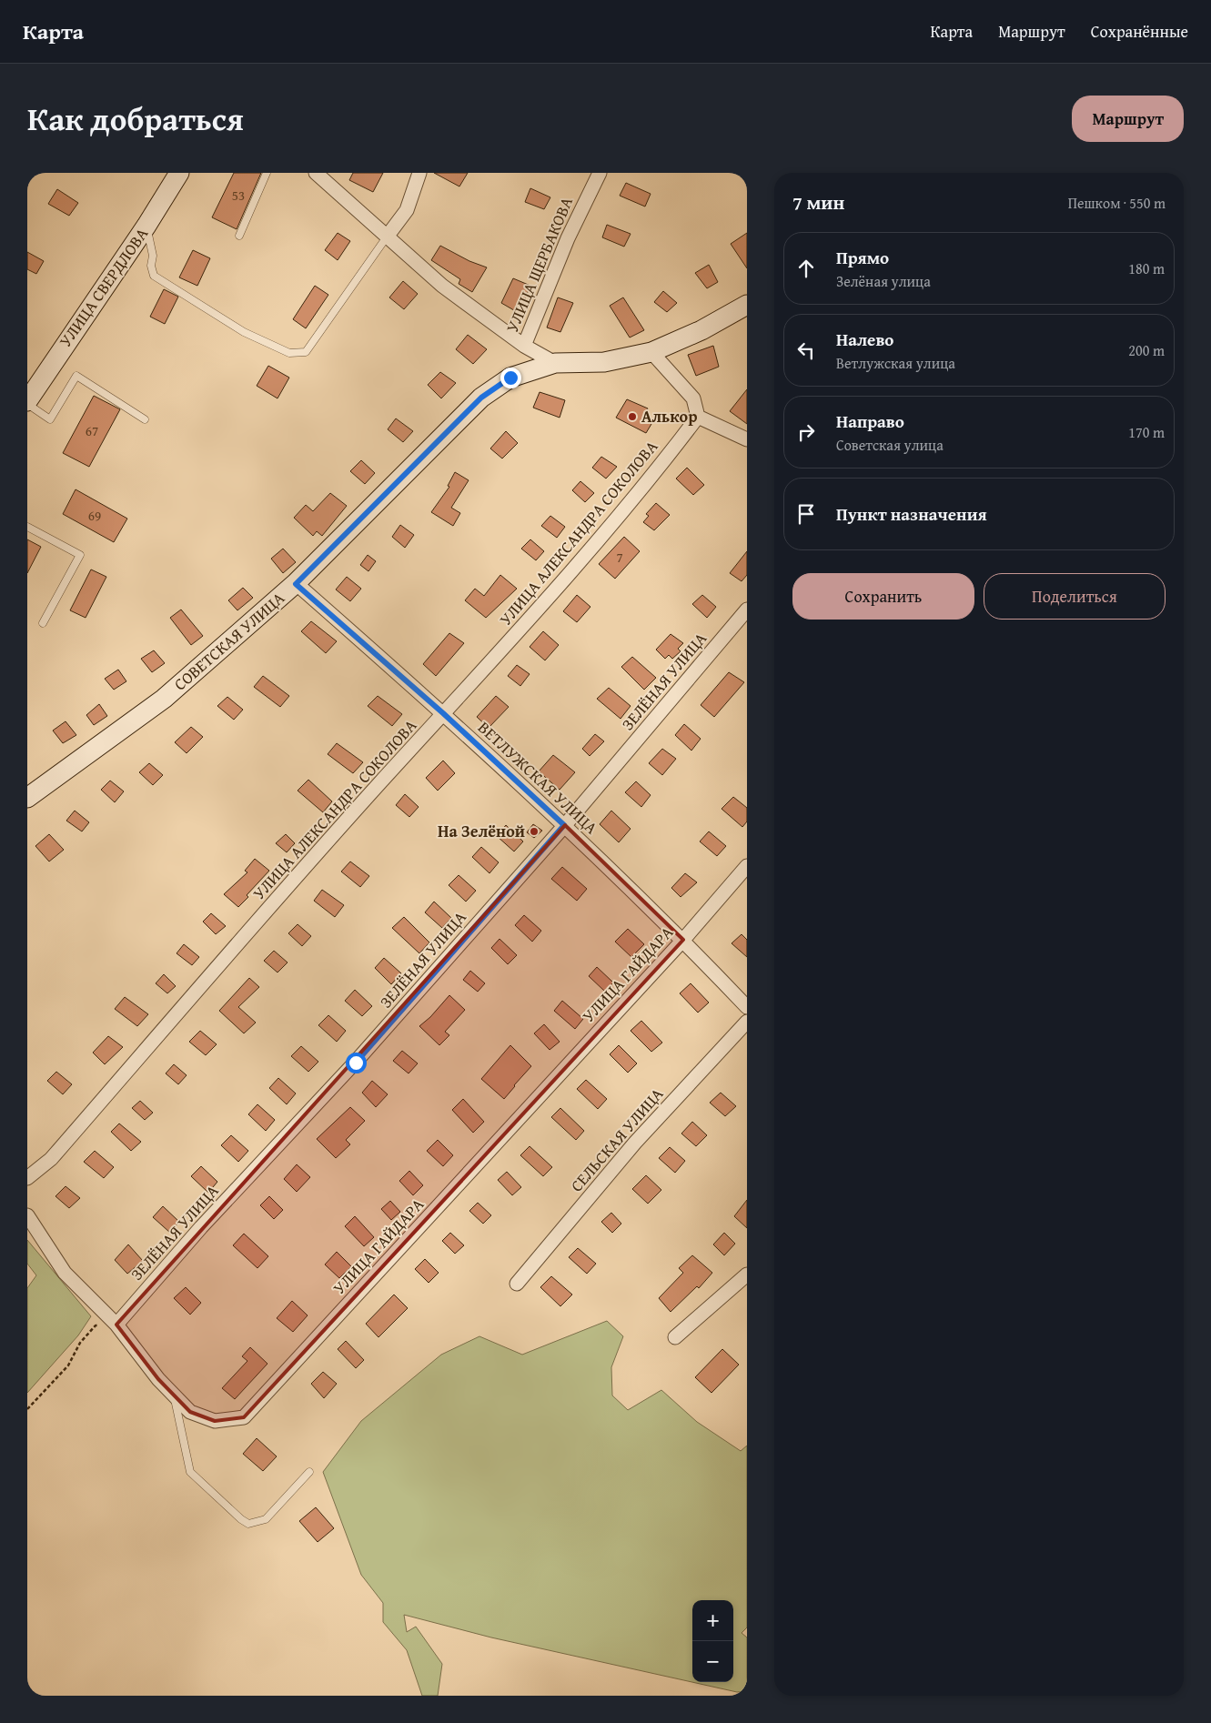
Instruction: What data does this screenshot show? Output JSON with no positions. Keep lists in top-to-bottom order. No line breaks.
{"streets":{"street":["УЛИЦА ЩЕРБАКОВА","УЛИЦА СВЕРДЛОВА","УЛИЦА АЛЕКСАНДРА СОКОЛОВА","СОВЕТСКАЯ УЛИЦА","ЗЕЛЁНАЯ УЛИЦА","ВЕТЛУЖСКАЯ УЛИЦА","УЛИЦА ГАЙДАРА","СЕЛЬСКАЯ УЛИЦА"]},"crossings":[["УЛИЦА АЛЕКСАНДРА СОКОЛОВА","ВЕТЛУЖСКАЯ УЛИЦА"],["СОВЕТСКАЯ УЛИЦА","ВЕТЛУЖСКАЯ УЛИЦА"],["ЗЕЛЁНАЯ УЛИЦА","ВЕТЛУЖСКАЯ УЛИЦА"],["ЗЕЛЁНАЯ УЛИЦА","УЛИЦА ГАЙДАРА"],["ВЕТЛУЖСКАЯ УЛИЦА","УЛИЦА ГАЙДАРА"]],"places":["Алькор","На Зелёной"],"house_numbers":["53","67","69","7"],"page":{"header":"Карта","nav":["Карта","Маршрут","Сохранённые"],"title":"Как добраться","buttons":["Маршрут",["Сохранить","Поделиться"]],"heading":["7 мин","Пешком · 550 m"],"list":[["Прямо","Зелёная улица","180 m"],["Налево","Ветлужская улица","200 m"],["Направо","Советская улица","170 m"],"Пункт назначения"],"map_buttons":["+","−"]}}
